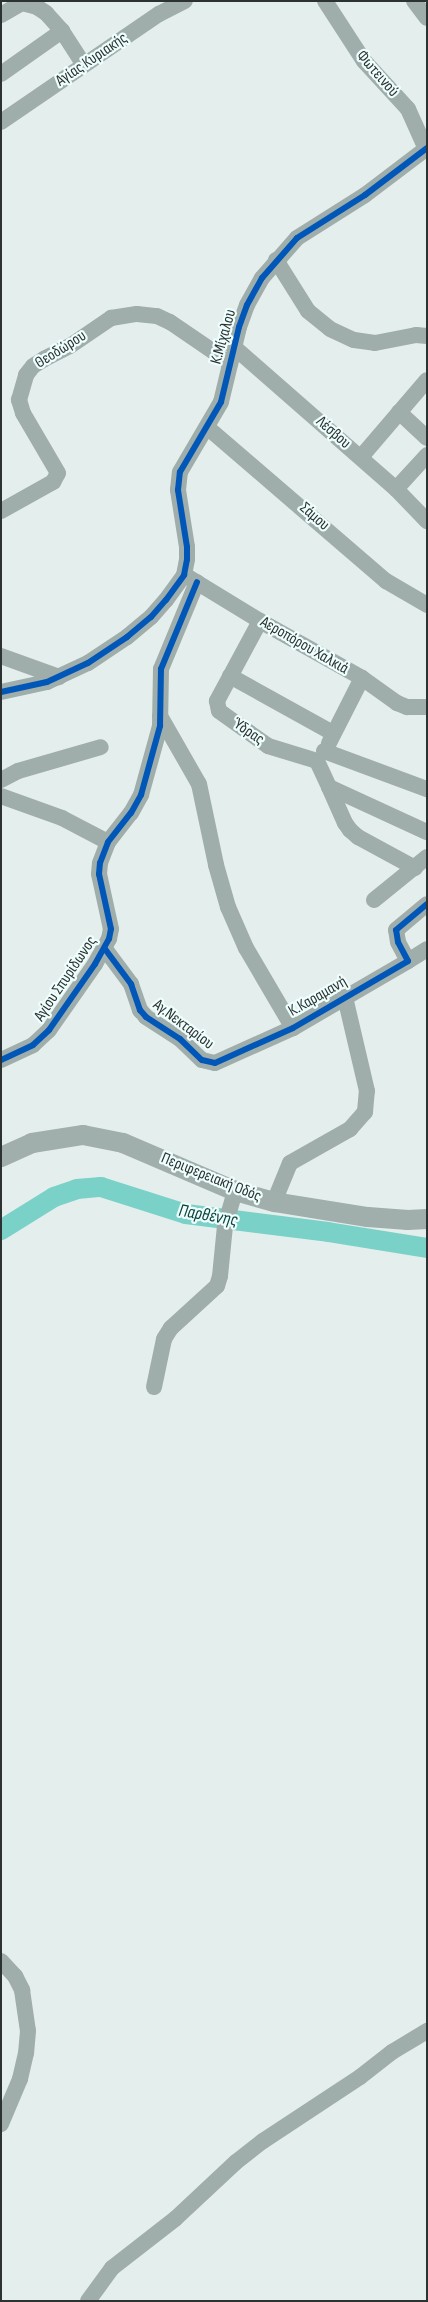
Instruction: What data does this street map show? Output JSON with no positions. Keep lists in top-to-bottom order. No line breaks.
{"streets":{"main road":["Περιφερειακή Οδός"],"street":["Αγίας Κυριακής","Φωτεινού","Κ.Μίχαλου","Θεοδώρου","Λέσβου","Σάμου","Αεροπόρου Χαλκιά","Ύδρας","Αγίου Σπυρίδωνος","Κ.Καραμανή","Αγ.Νεκταρίου"]},"crossings":[["Φωτεινού","Κ.Μίχαλου"],["Κ.Μίχαλου","Θεοδώρου"],["Κ.Μίχαλου","Λέσβου"],["Κ.Μίχαλου","Σάμου"],["Κ.Μίχαλου","Αεροπόρου Χαλκιά"],["Κ.Μίχαλου","Αγίου Σπυρίδωνος"],["Θεοδώρου","Λέσβου"],["Αεροπόρου Χαλκιά","Ύδρας"],["Αεροπόρου Χαλκιά","Αγίου Σπυρίδωνος"],["Αγίου Σπυρίδωνος","Κ.Καραμανή"],["Αγίου Σπυρίδωνος","Αγ.Νεκταρίου"],["Κ.Καραμανή","Αγ.Νεκταρίου"],["Κ.Καραμανή","Περιφερειακή Οδός"]],"water":["Παρθένης"]}
